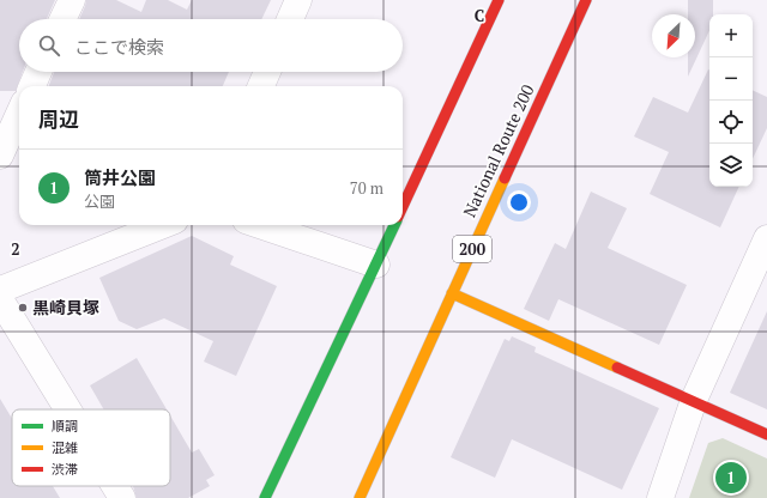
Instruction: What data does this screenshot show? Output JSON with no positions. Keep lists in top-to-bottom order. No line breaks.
{"streets":{"main road":["National Route 200","200"]},"places":["黒崎貝塚"],"legend":["順調","混雑","渋滞"],"north":"bottom left","page":{"map_buttons":["+","−"],"search":"ここで検索","heading":"周辺","list":[{"mark":"1","name":"筒井公園","note":"公園","value":"70 m"}],"pins":"1"},"grid":{"columns":["C"],"rows":["2"]}}
